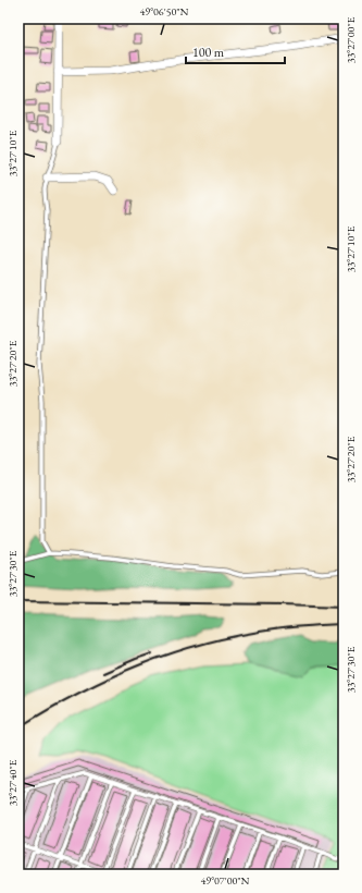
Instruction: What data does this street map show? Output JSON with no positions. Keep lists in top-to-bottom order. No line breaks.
{"scale_bar":"100 m","coordinates":["49°06'50\"N","33°27'00\"E","33°27'10\"E","33°27'20\"E","33°27'30\"E","33°27'40\"E","49°07'00\"N"]}
